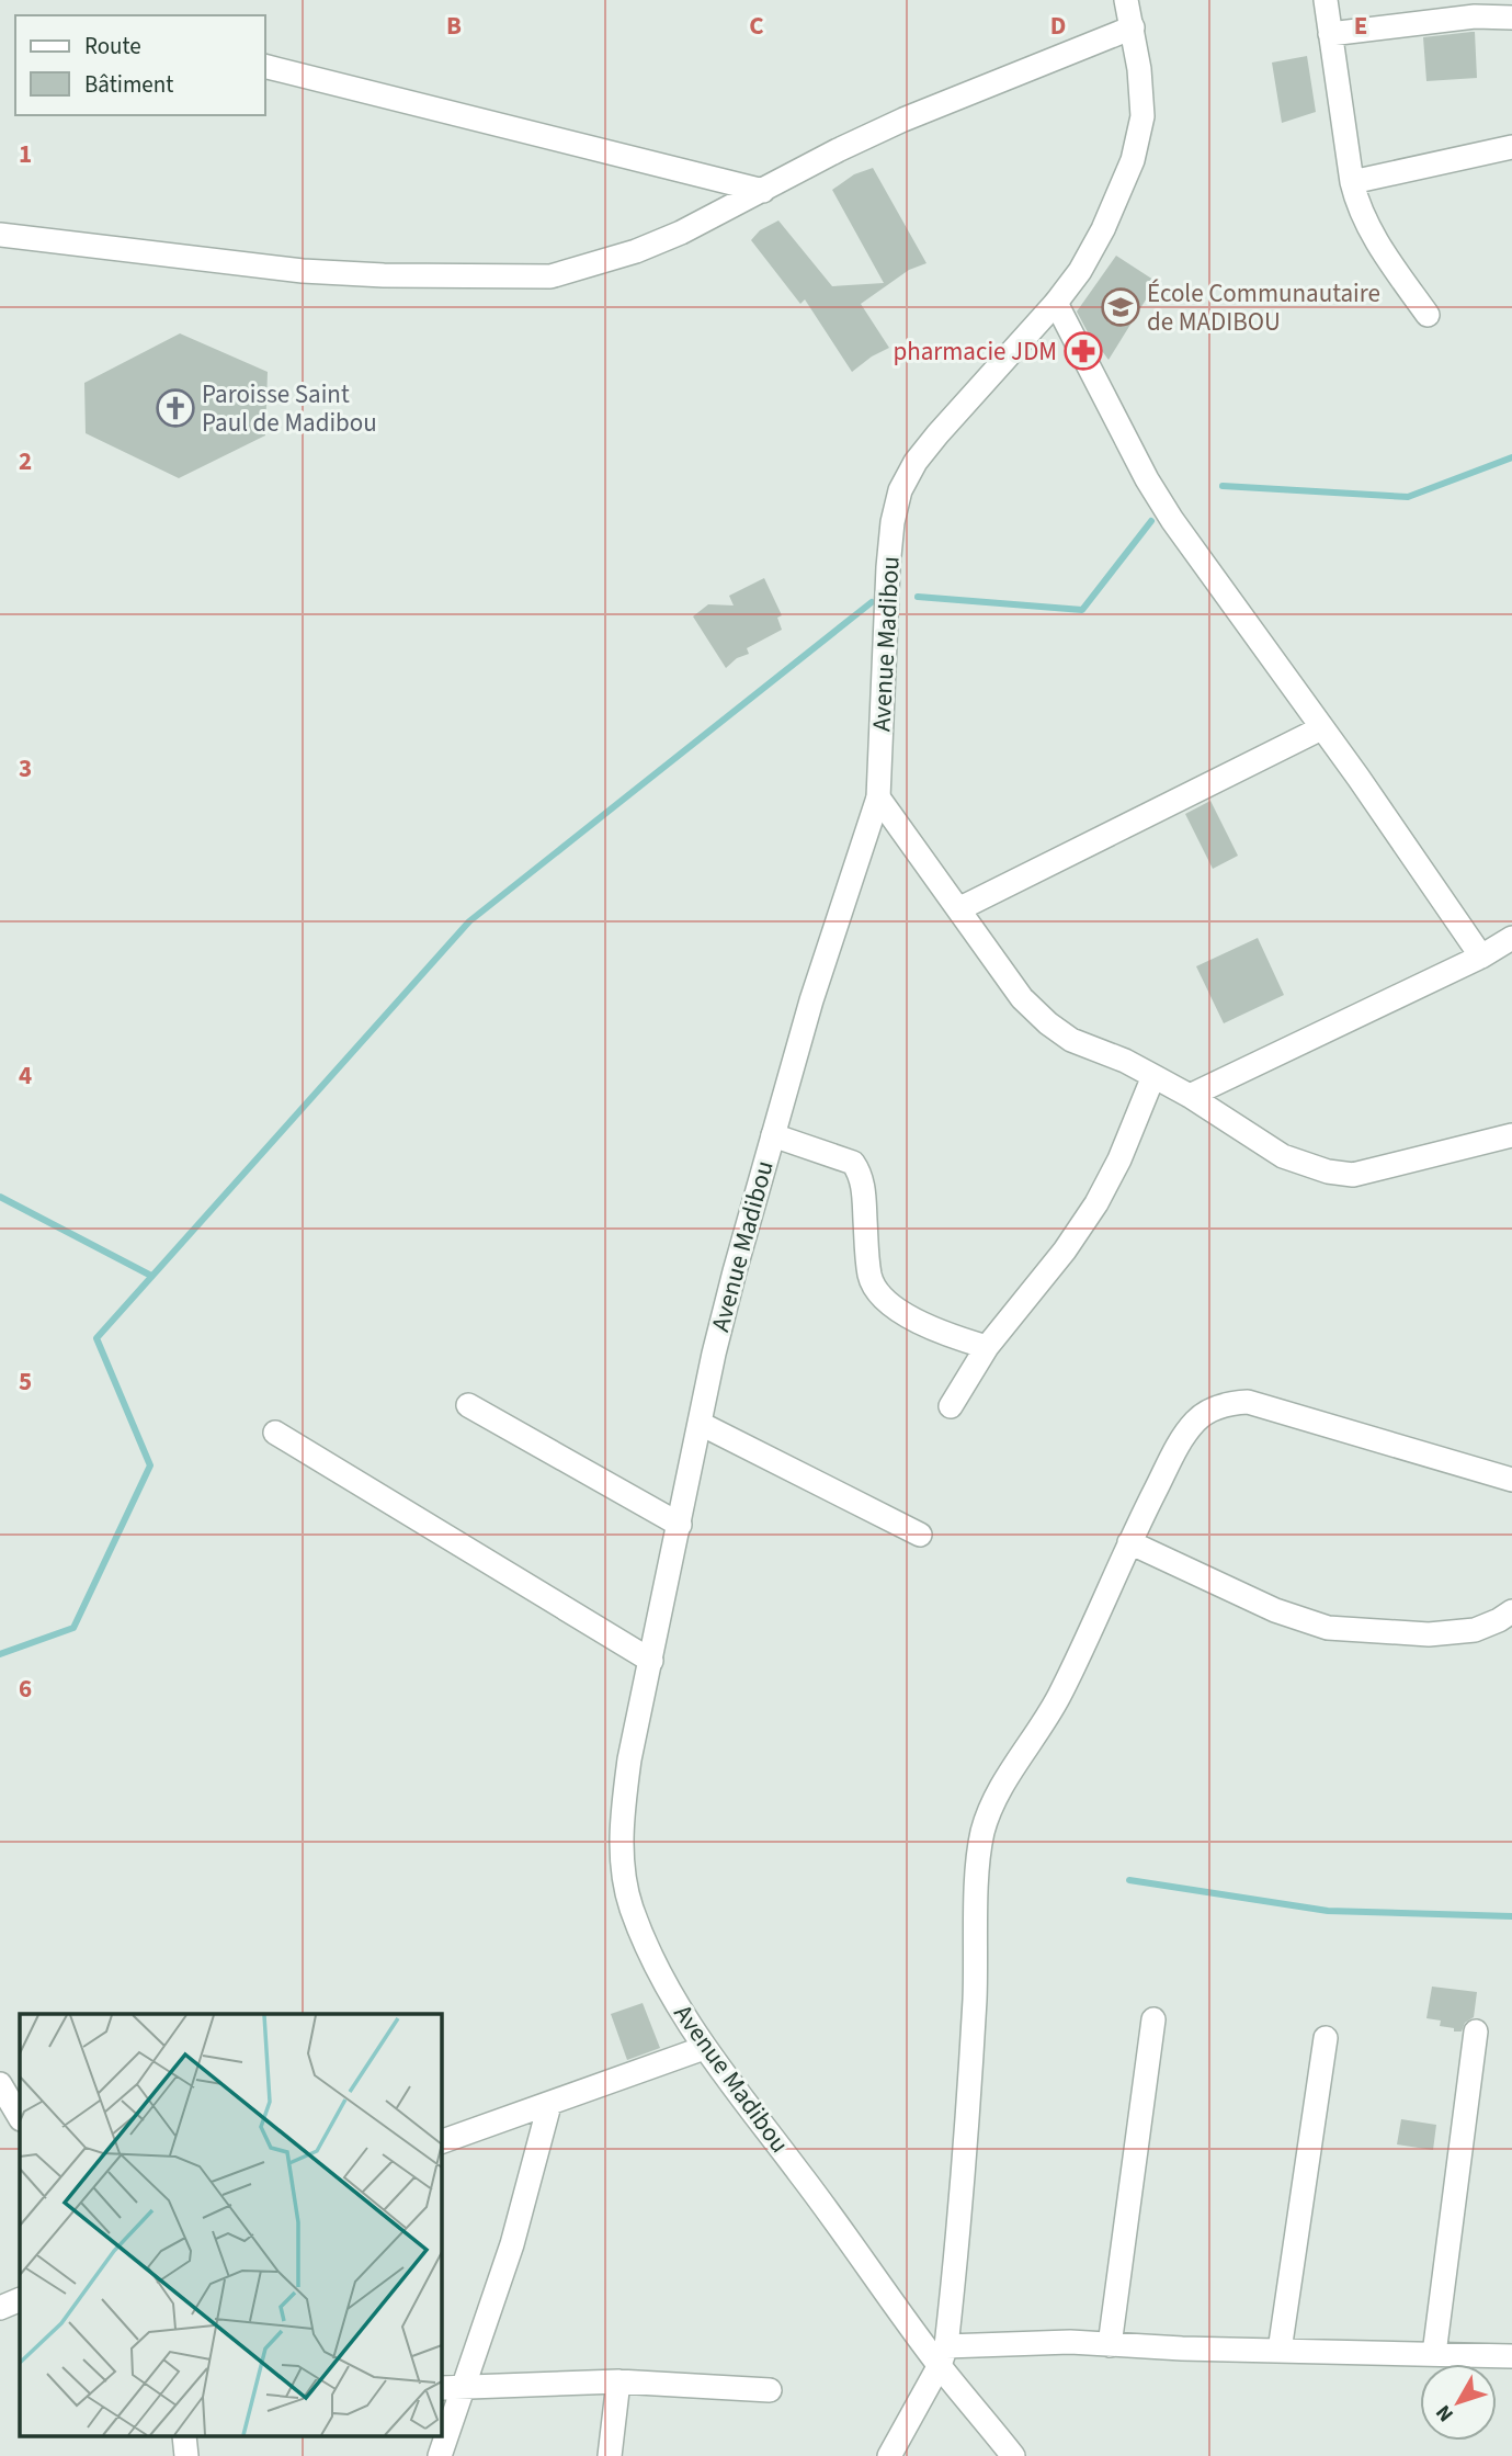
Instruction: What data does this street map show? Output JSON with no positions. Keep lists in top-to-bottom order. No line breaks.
{"streets":{"street":["Avenue Madibou"]},"places":{"school or university":["École Communautaire de MADIBOU"],"pharmacy":["pharmacie JDM"],"church":["Paroisse Saint Paul de Madibou"]},"legend":["Route","Bâtiment"],"north":"bottom left","grid":{"columns":["B","C","D","E"],"rows":["1","2","3","4","5","6"]}}
